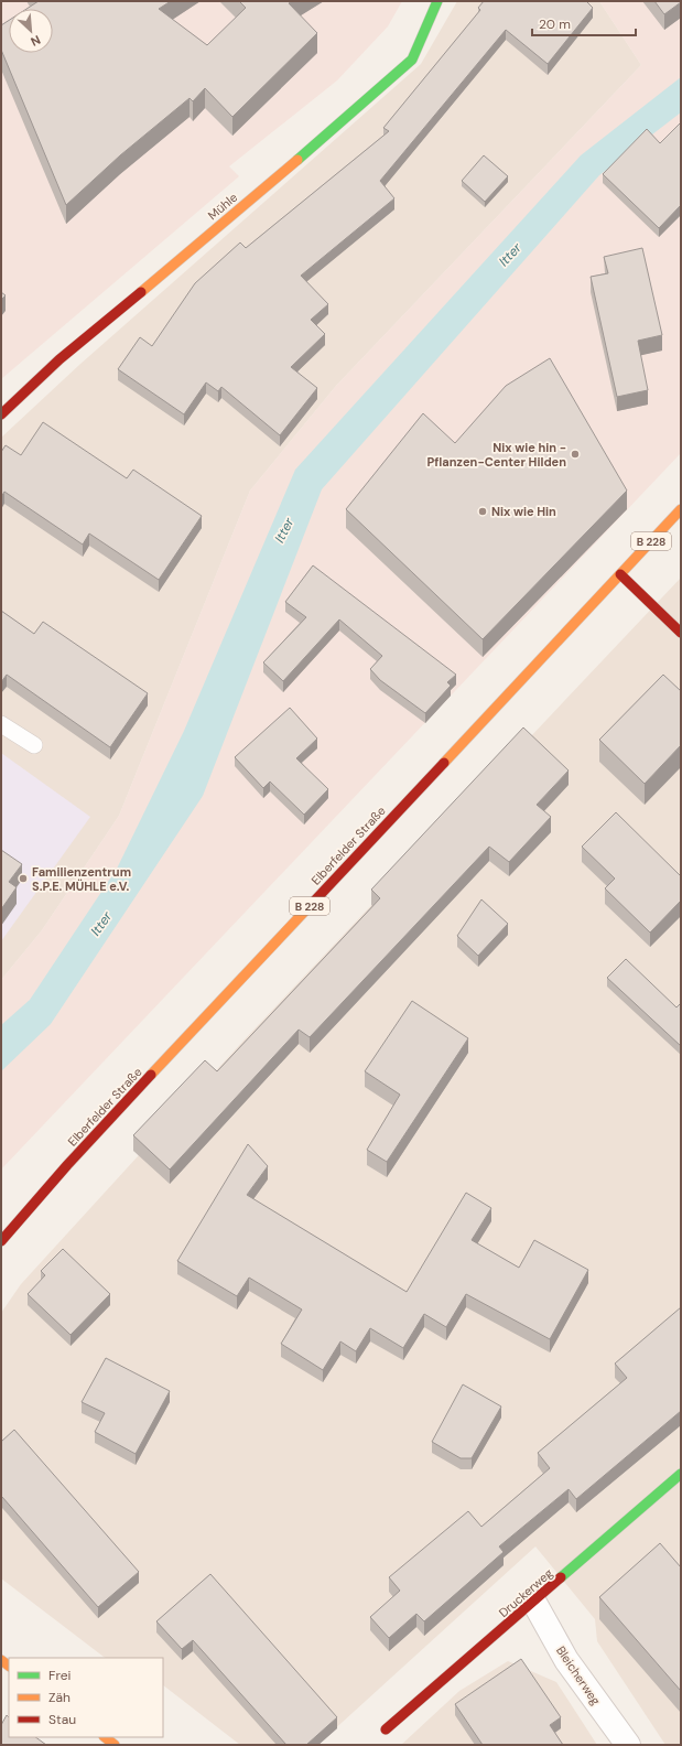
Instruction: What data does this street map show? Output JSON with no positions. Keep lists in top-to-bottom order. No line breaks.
{"streets":{"street":["Mühle","B 228","Elberfelder Straße","Druckerweg","Bleicherweg"]},"crossings":[["Druckerweg","Bleicherweg"]],"water":["Itter"],"places":["Nix wie hin - Pflanzen-Center Hilden","Nix wie Hin","Familienzentrum S.P.E. MÜHLE e.V."],"legend":["Frei","Zäh","Stau"],"scale_bar":"20 m","north":"bottom right"}
